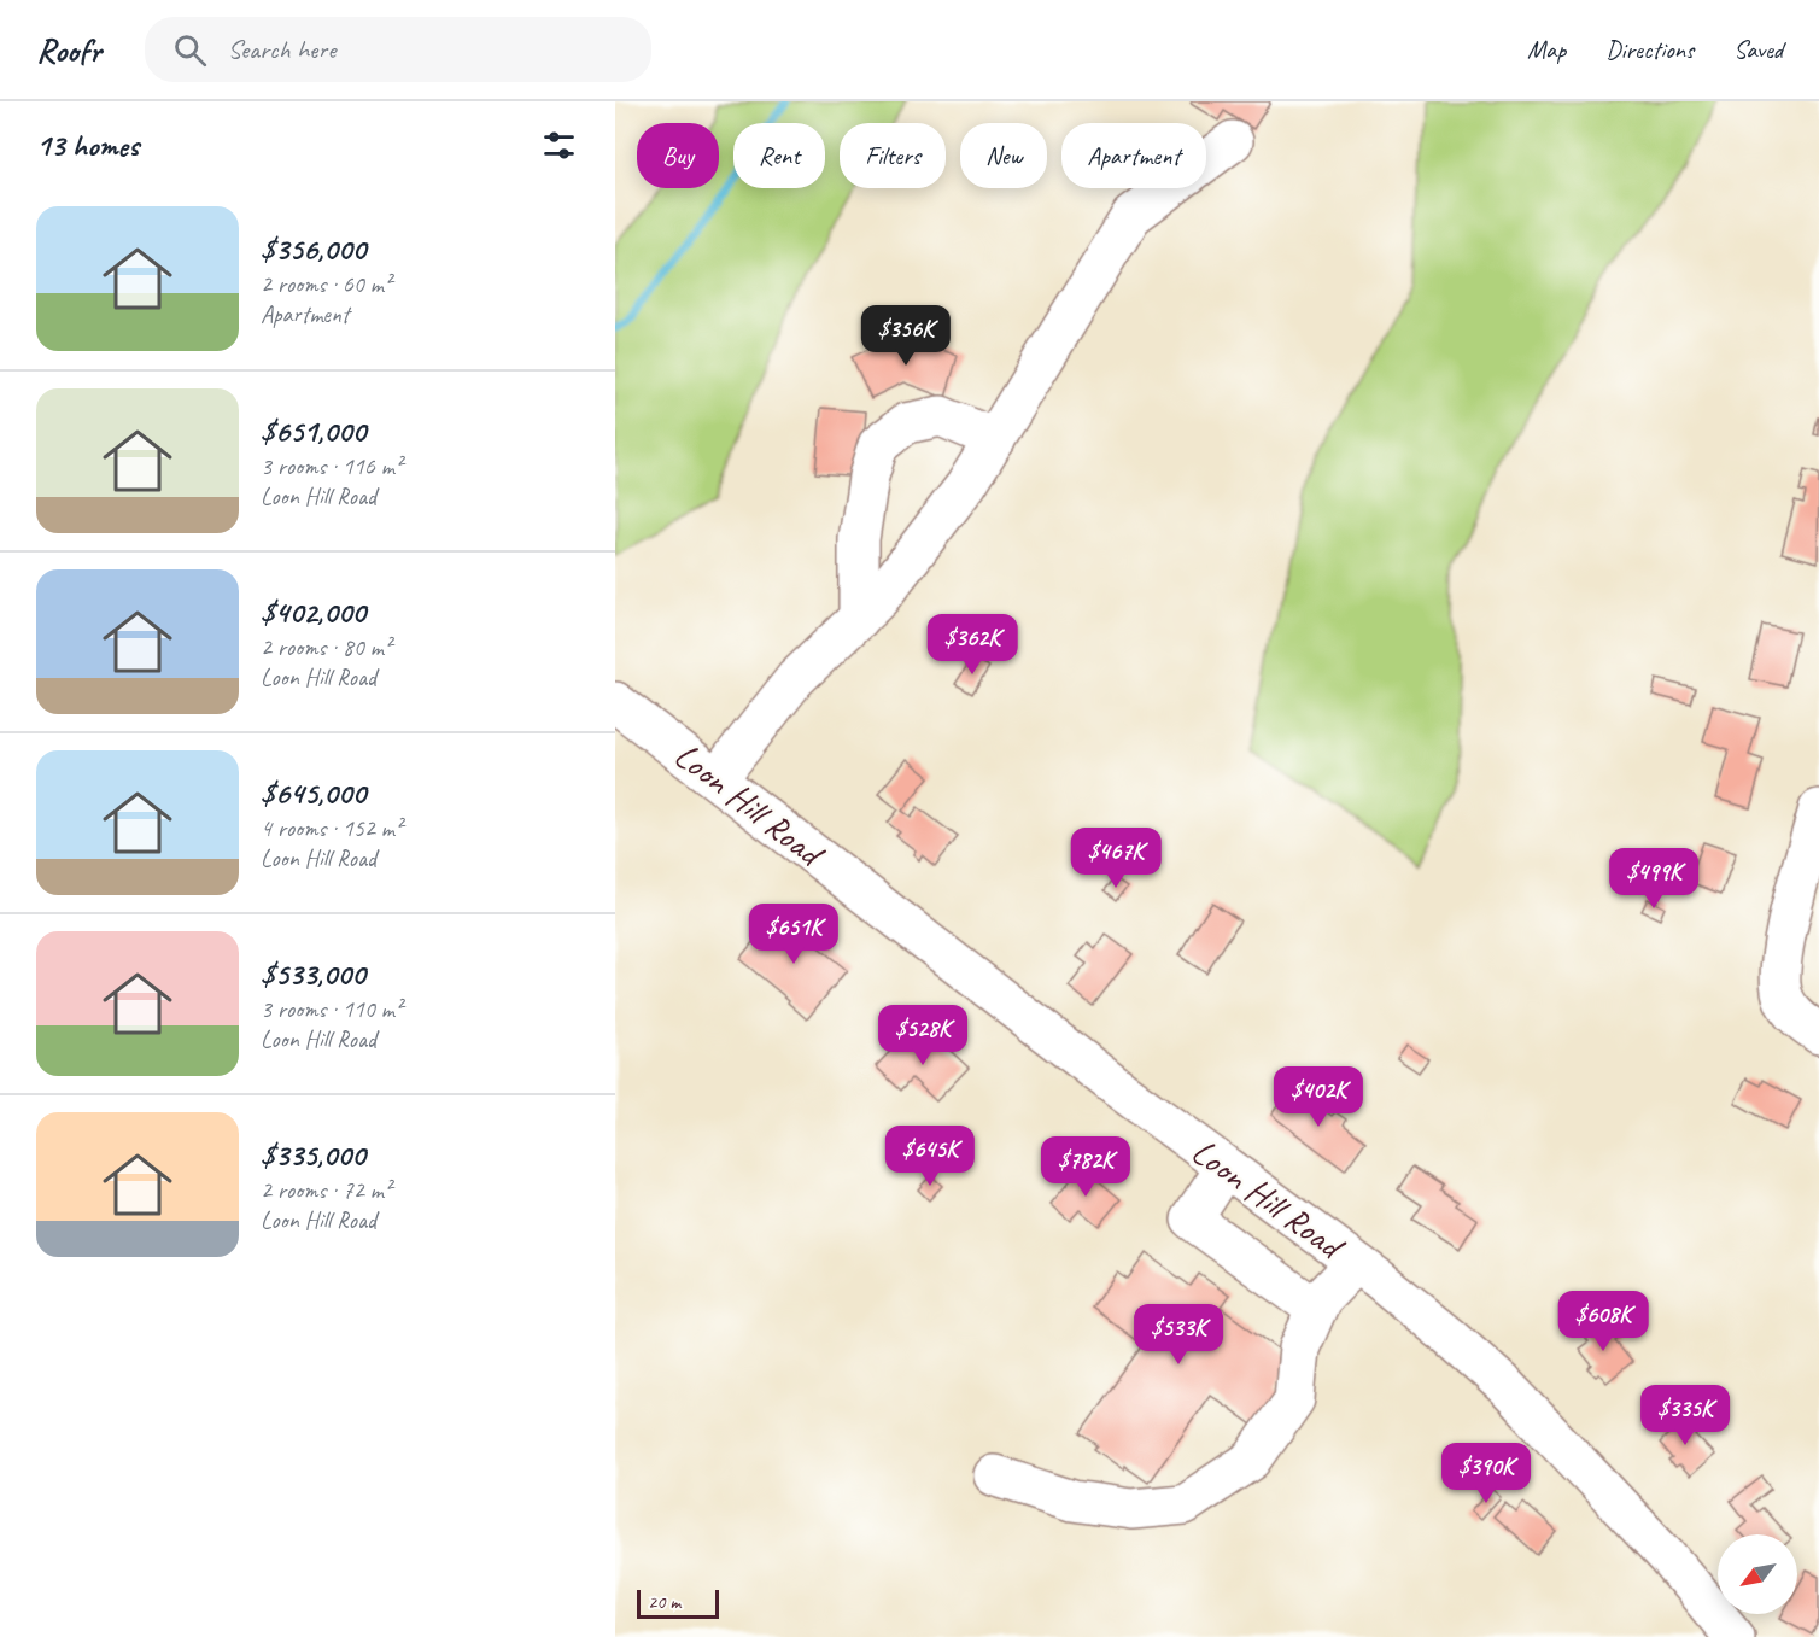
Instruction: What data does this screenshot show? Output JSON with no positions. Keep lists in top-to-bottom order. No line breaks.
{"streets":{"street":["Loon Hill Road"]},"scale_bar":"20 m","north":"bottom left","page":{"header":"Roofr","search":"Search here","nav":["Map","Directions","Saved"],"heading":"13 homes","chip":["Buy","Rent","Filters","New","Apartment"],"list":[{"name":"$356,000","note":"2 rooms · 60 m² · Apartment"},{"name":"$651,000","note":"3 rooms · 116 m² · Loon Hill Road"},{"name":"$402,000","note":"2 rooms · 80 m² · Loon Hill Road"},{"name":"$645,000","note":"4 rooms · 152 m² · Loon Hill Road"},{"name":"$533,000","note":"3 rooms · 110 m² · Loon Hill Road"},{"name":"$335,000","note":"2 rooms · 72 m² · Loon Hill Road"}],"price":["$356K","$362K","$467K","$499K","$651K","$528K","$402K","$645K","$782K","$608K","$533K","$335K","$390K"],"scale":"20 m"}}
